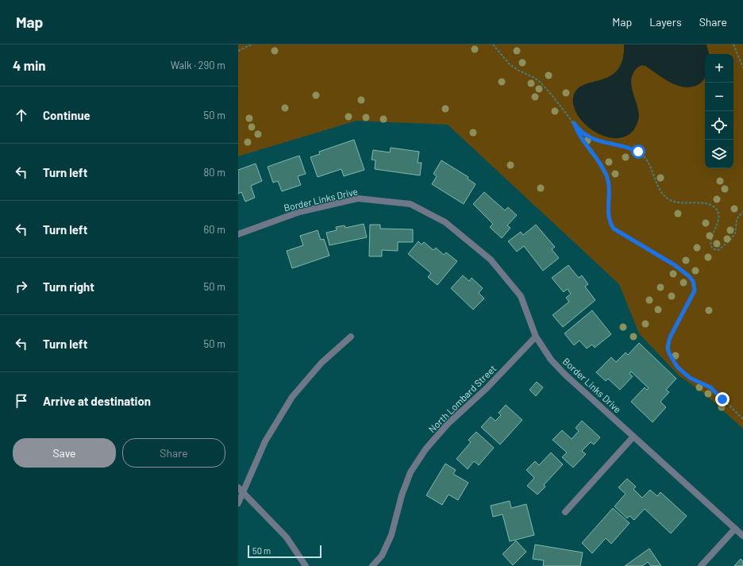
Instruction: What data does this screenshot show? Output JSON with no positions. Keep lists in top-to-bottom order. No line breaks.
{"streets":{"street":["Border Links Drive","North Lombard Street"]},"crossings":[["Border Links Drive","North Lombard Street"]],"scale_bar":"50 m","page":{"header":"Map","nav":["Map","Layers","Share"],"heading":["4 min","Walk · 290 m"],"map_buttons":["+","−"],"list":[["Continue","50 m"],["Turn left","80 m"],["Turn left","60 m"],["Turn right","50 m"],["Turn left","50 m"],"Arrive at destination"],"buttons":["Save","Share"],"scale":"50 m"}}
